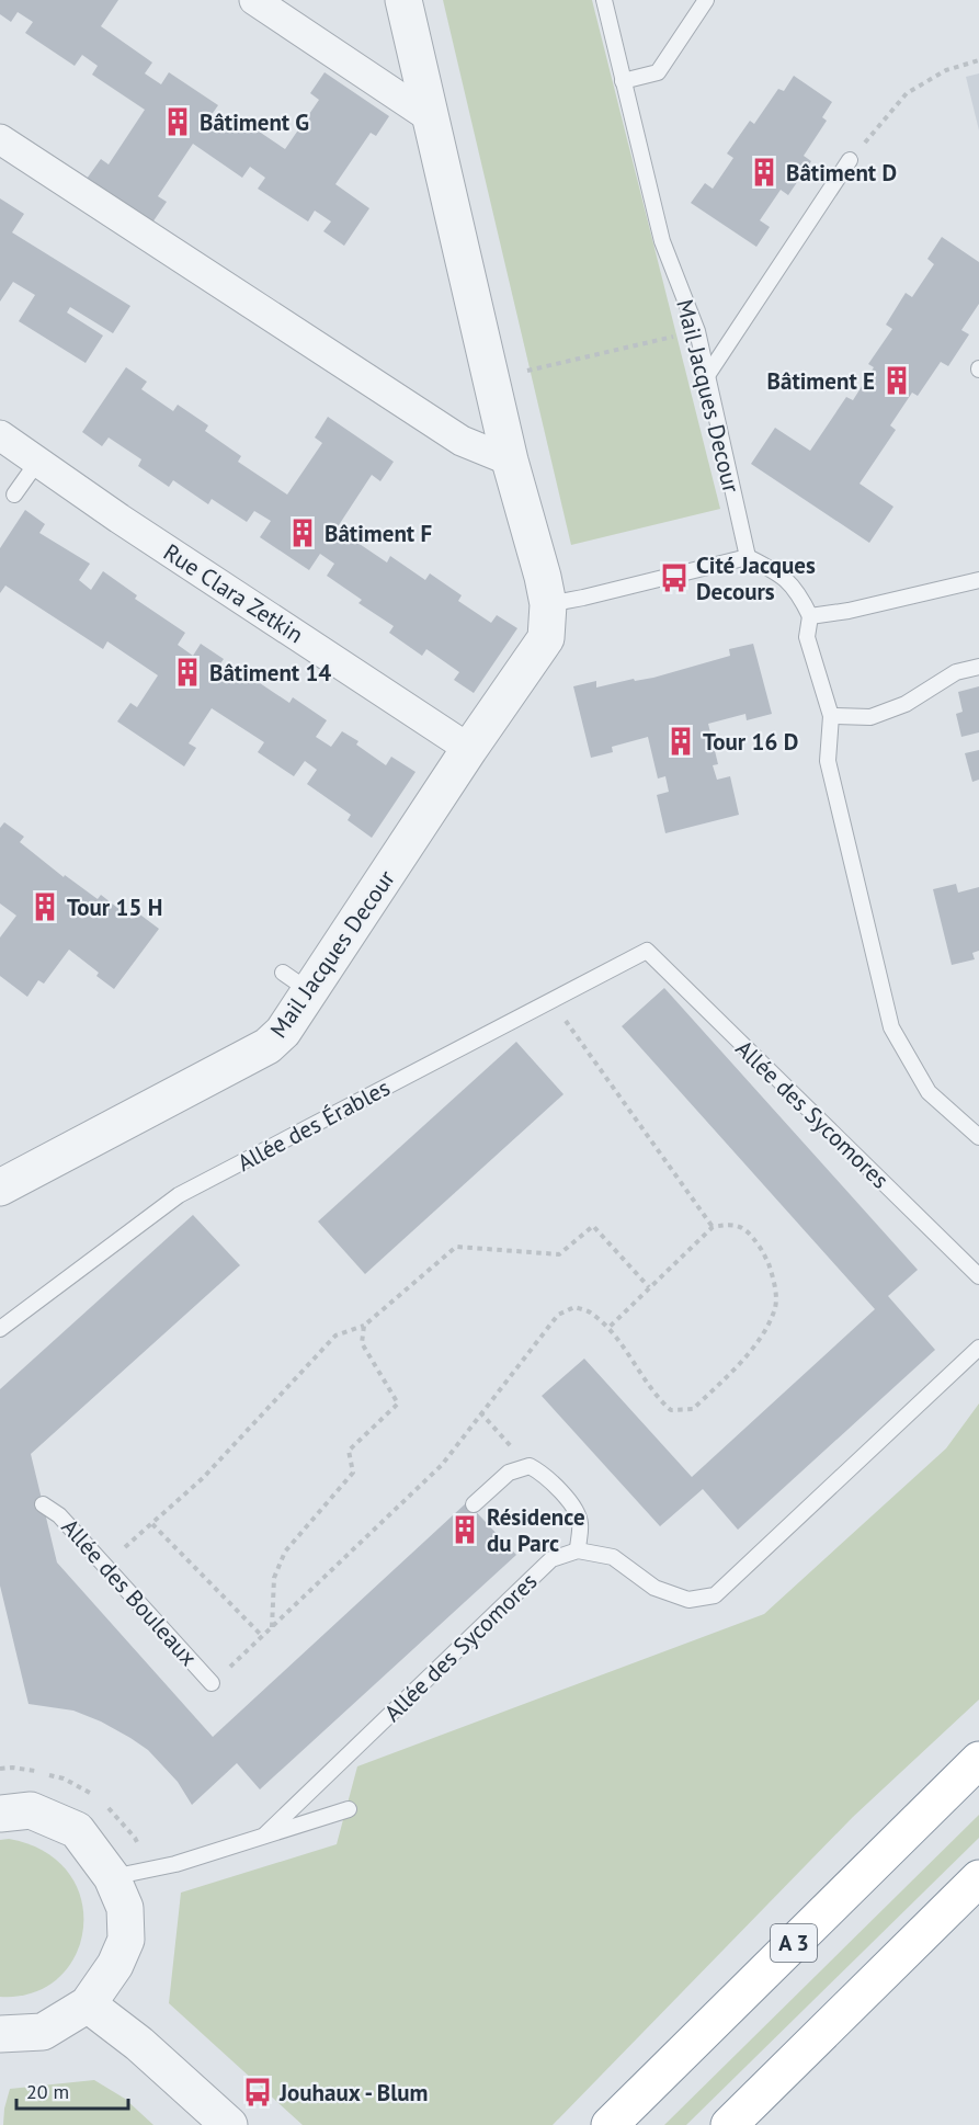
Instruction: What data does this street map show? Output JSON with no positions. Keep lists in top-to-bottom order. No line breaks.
{"streets":{"highway":["A 3"],"street":["Mail Jacques Decour","Rue Clara Zetkin"],"lane":["Allée des Sycomores","Allée des Érables","Allée des Bouleaux"]},"crossings":[["Mail Jacques Decour","Rue Clara Zetkin"],["Allée des Sycomores","Allée des Érables"]],"places":{"building":["Bâtiment G","Bâtiment D","Bâtiment E","Bâtiment F","Bâtiment 14","Tour 16 D","Tour 15 H","Résidence du Parc"],"bus stop":["Cité Jacques Decours","Jouhaux - Blum"]},"scale_bar":"20 m"}
